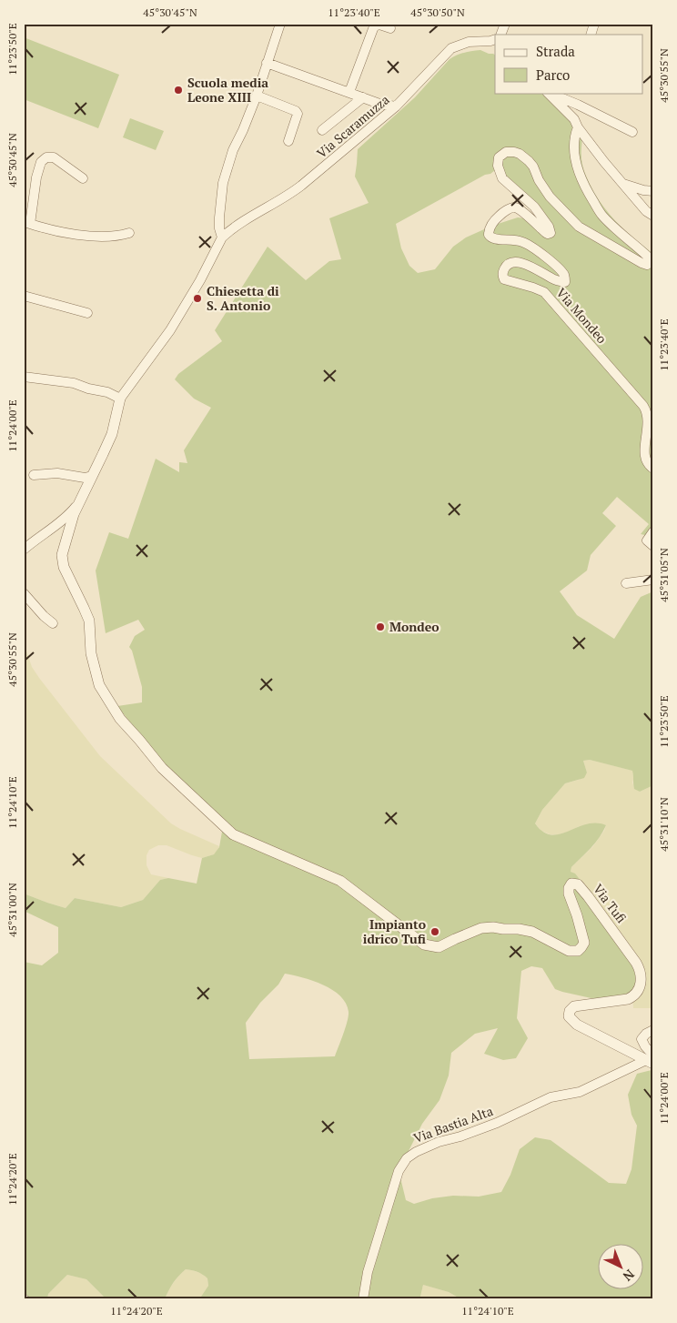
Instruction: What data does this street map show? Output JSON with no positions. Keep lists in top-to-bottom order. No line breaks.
{"streets":{"street":["Via Scaramuzza","Via Mondeo","Via Tufi","Via Bastia Alta"]},"crossings":[["Via Tufi","Via Bastia Alta"]],"places":["Scuola media Leone XIII","Chiesetta di S. Antonio","Mondeo","Impianto idrico Tufi"],"legend":["Strada","Parco"],"north":"bottom right","coordinates":["45°30'45\"N","11°23'40\"E","45°30'50\"N","11°23'50\"E","45°30'55\"N","11°24'00\"E","45°31'05\"N","11°24'10\"E","45°31'10\"N","45°31'00\"N","11°24'20\"E"]}
